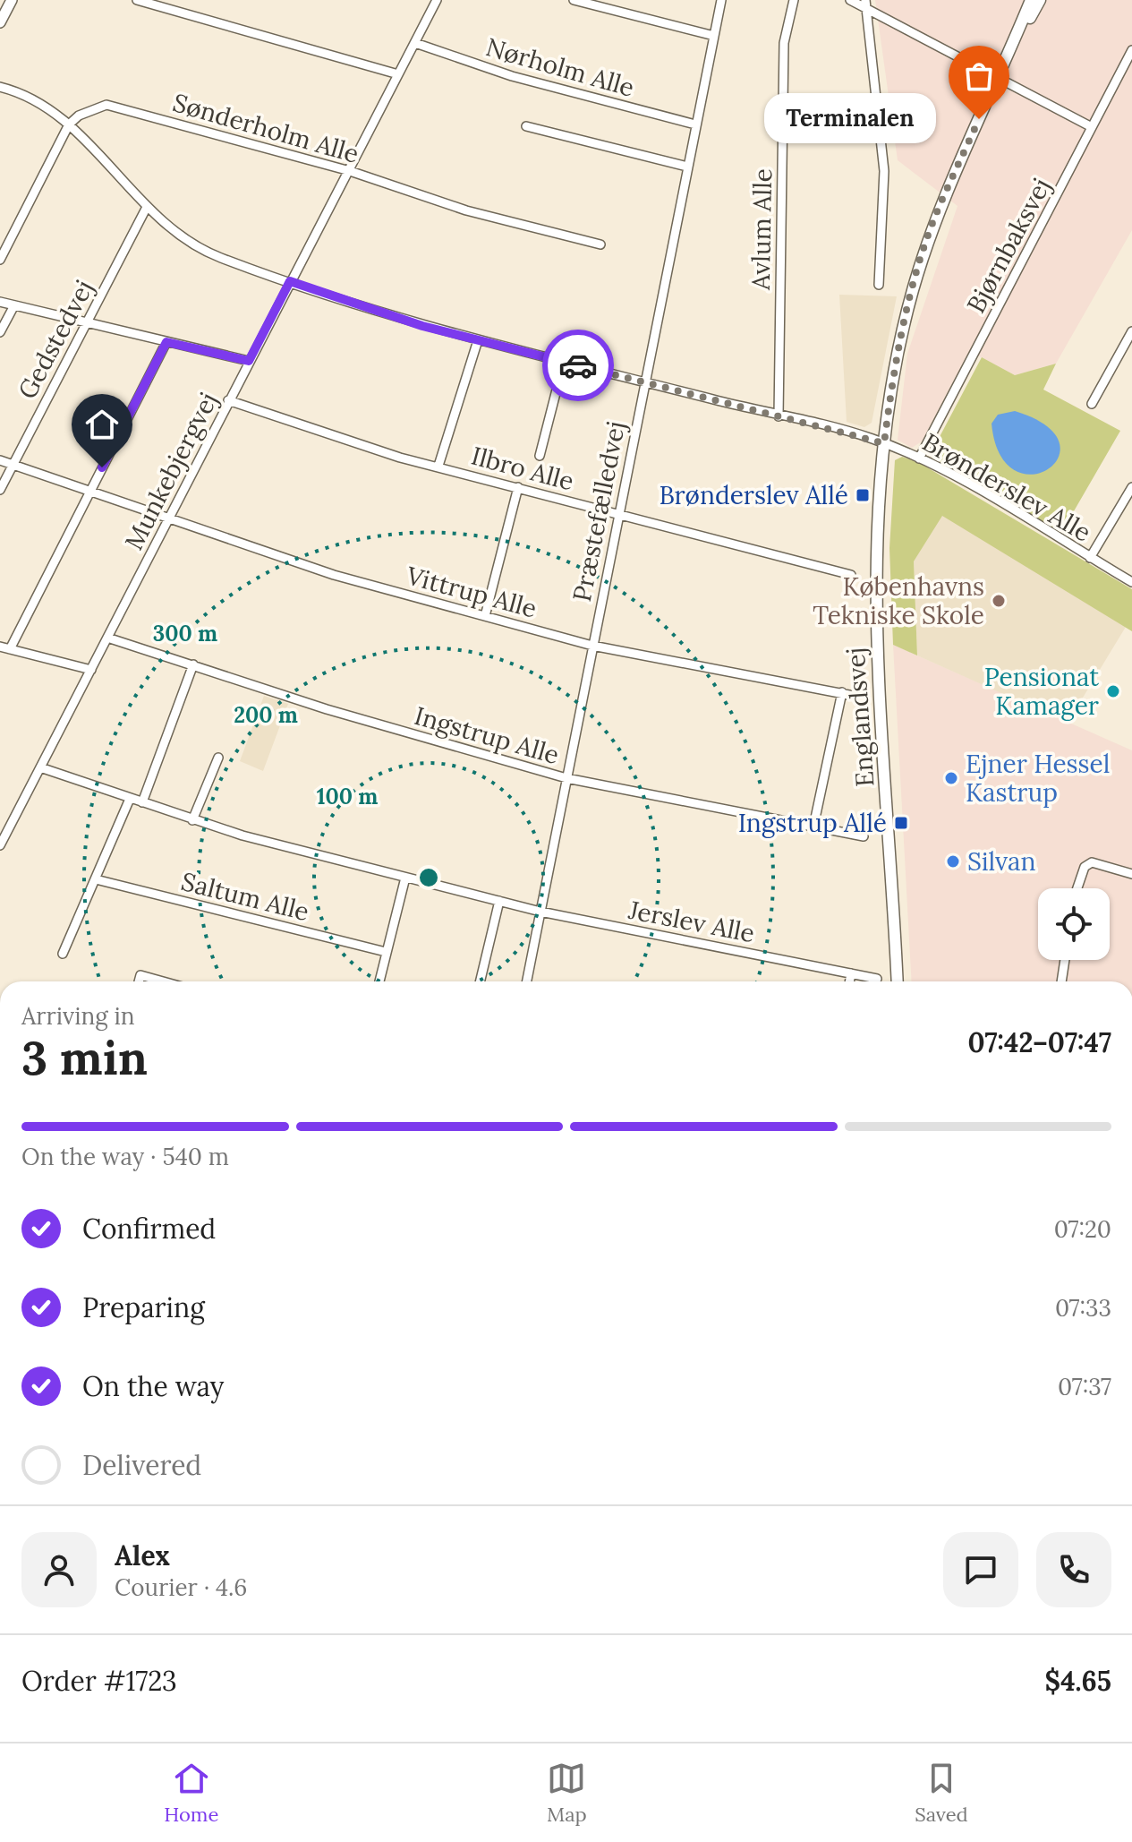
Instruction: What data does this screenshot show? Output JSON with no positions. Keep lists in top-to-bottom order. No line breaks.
{"streets":{"main road":["Englandsvej"],"street":["Nørholm Alle","Sønderholm Alle","Avlum Alle","Bjørnbaksvej","Gedstedvej","Ilbro Alle","Munkebjergvej","Brønderslev Alle","Præstefælledvej","Vittrup Alle","Ingstrup Alle","Saltum Alle","Jerslev Alle"]},"crossings":[["Nørholm Alle","Munkebjergvej"],["Nørholm Alle","Præstefælledvej"],["Sønderholm Alle","Munkebjergvej"],["Sønderholm Alle","Brønderslev Alle"],["Avlum Alle","Brønderslev Alle"],["Bjørnbaksvej","Brønderslev Alle"],["Gedstedvej","Brønderslev Alle"],["Gedstedvej","Vittrup Alle"],["Ilbro Alle","Munkebjergvej"],["Ilbro Alle","Præstefælledvej"],["Munkebjergvej","Brønderslev Alle"],["Munkebjergvej","Vittrup Alle"],["Munkebjergvej","Ingstrup Alle"],["Munkebjergvej","Jerslev Alle"],["Brønderslev Alle","Præstefælledvej"],["Brønderslev Alle","Englandsvej"],["Præstefælledvej","Vittrup Alle"],["Præstefælledvej","Ingstrup Alle"],["Præstefælledvej","Jerslev Alle"]],"places":{"other":["Terminalen","Københavns Tekniske Skole","Pensionat Kamager","Ejner Hessel Kastrup","Silvan"],"transit":["Brønderslev Allé","Ingstrup Allé"]},"page":{"bubble":"Terminalen","heading":["3 min","Arriving in","07:42–07:47"],"panel":["Alex","Courier · 4.6","Order #1723","$4.65"],"bar":"On the way · 540 m","list":[["Confirmed","07:20"],["Preparing","07:33"],["On the way","07:37"],"Delivered"],"tabs":["Home","Map","Saved"]},"rings":["300 m","200 m","100 m"]}
